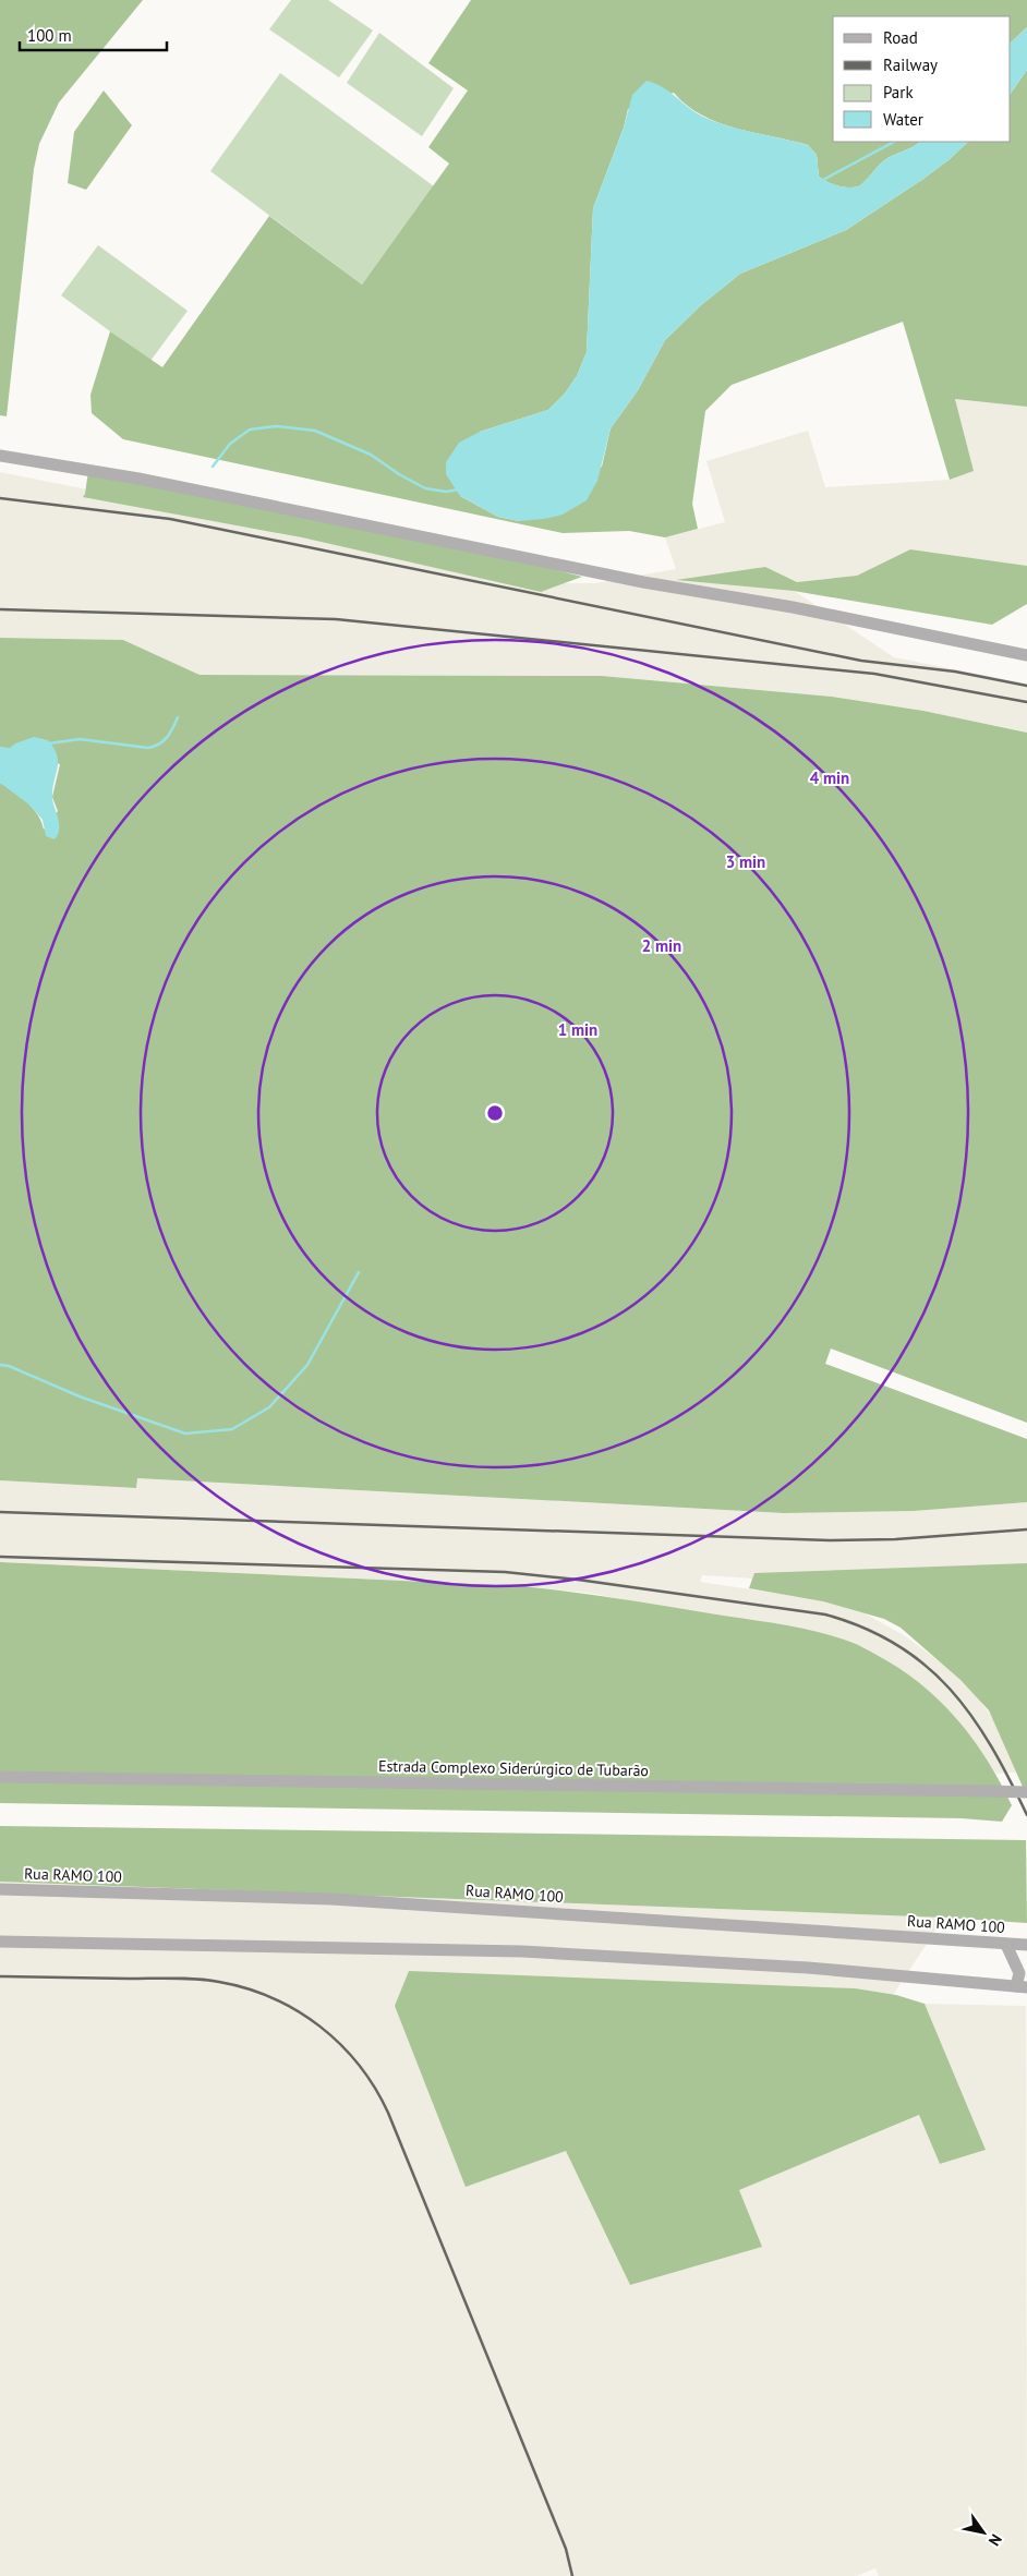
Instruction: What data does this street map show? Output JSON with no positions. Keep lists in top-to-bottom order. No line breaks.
{"streets":{"street":["Estrada Complexo Siderúrgico de Tubarão","Rua RAMO 100"]},"legend":["Road","Railway","Park","Water"],"scale_bar":"100 m","north":"bottom right","rings":["4 min","3 min","2 min","1 min"]}
